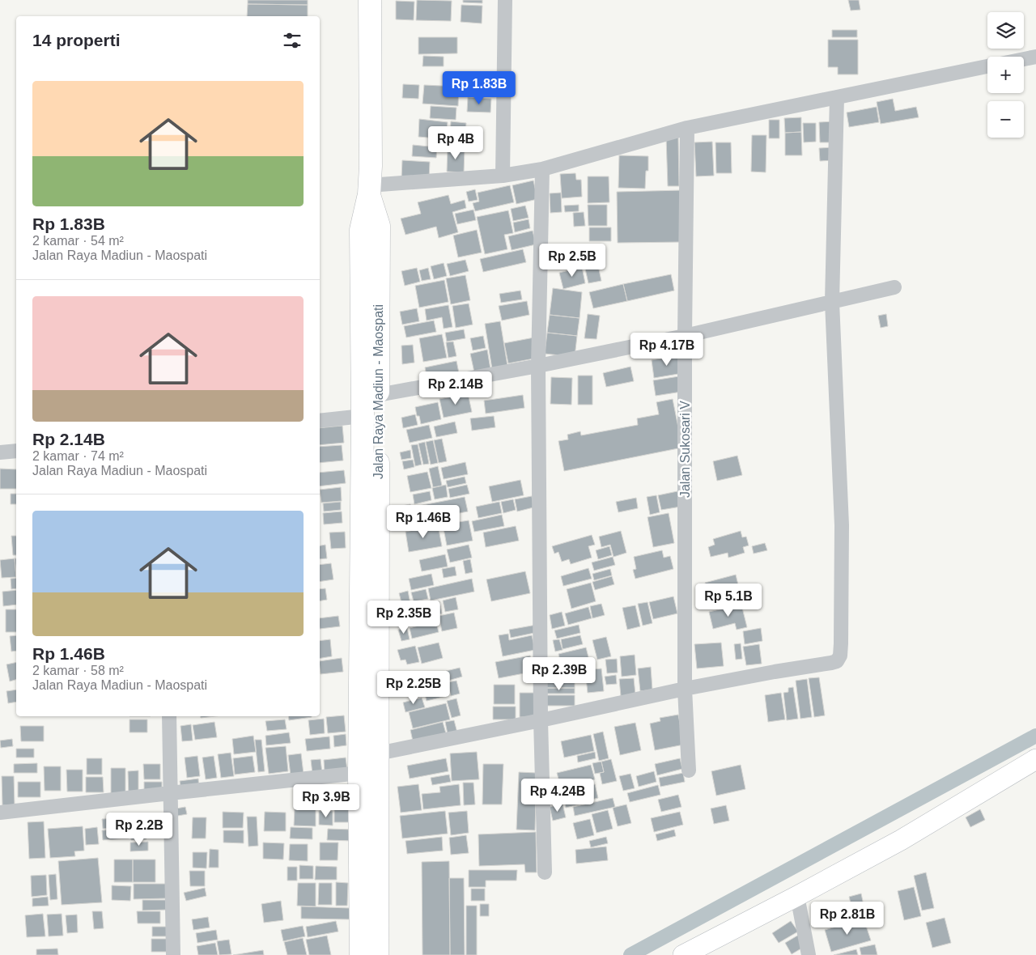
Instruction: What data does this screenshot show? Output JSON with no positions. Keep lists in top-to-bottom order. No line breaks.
{"streets":{"highway":["Jalan Raya Madiun - Maospati"],"street":["Jalan Sukosari V"]},"page":{"map_buttons":["+","−"],"heading":"14 properti","list":[{"name":"Rp 1.83B","note":"2 kamar · 54 m² · Jalan Raya Madiun - Maospati"},{"name":"Rp 2.14B","note":"2 kamar · 74 m² · Jalan Raya Madiun - Maospati"},{"name":"Rp 1.46B","note":"2 kamar · 58 m² · Jalan Raya Madiun - Maospati"}],"price":["Rp 1.83B","Rp 4B","Rp 2.5B","Rp 4.17B","Rp 2.14B","Rp 1.46B","Rp 5.1B","Rp 2.35B","Rp 2.39B","Rp 2.25B","Rp 4.24B","Rp 3.9B","Rp 2.2B","Rp 2.81B"]}}
